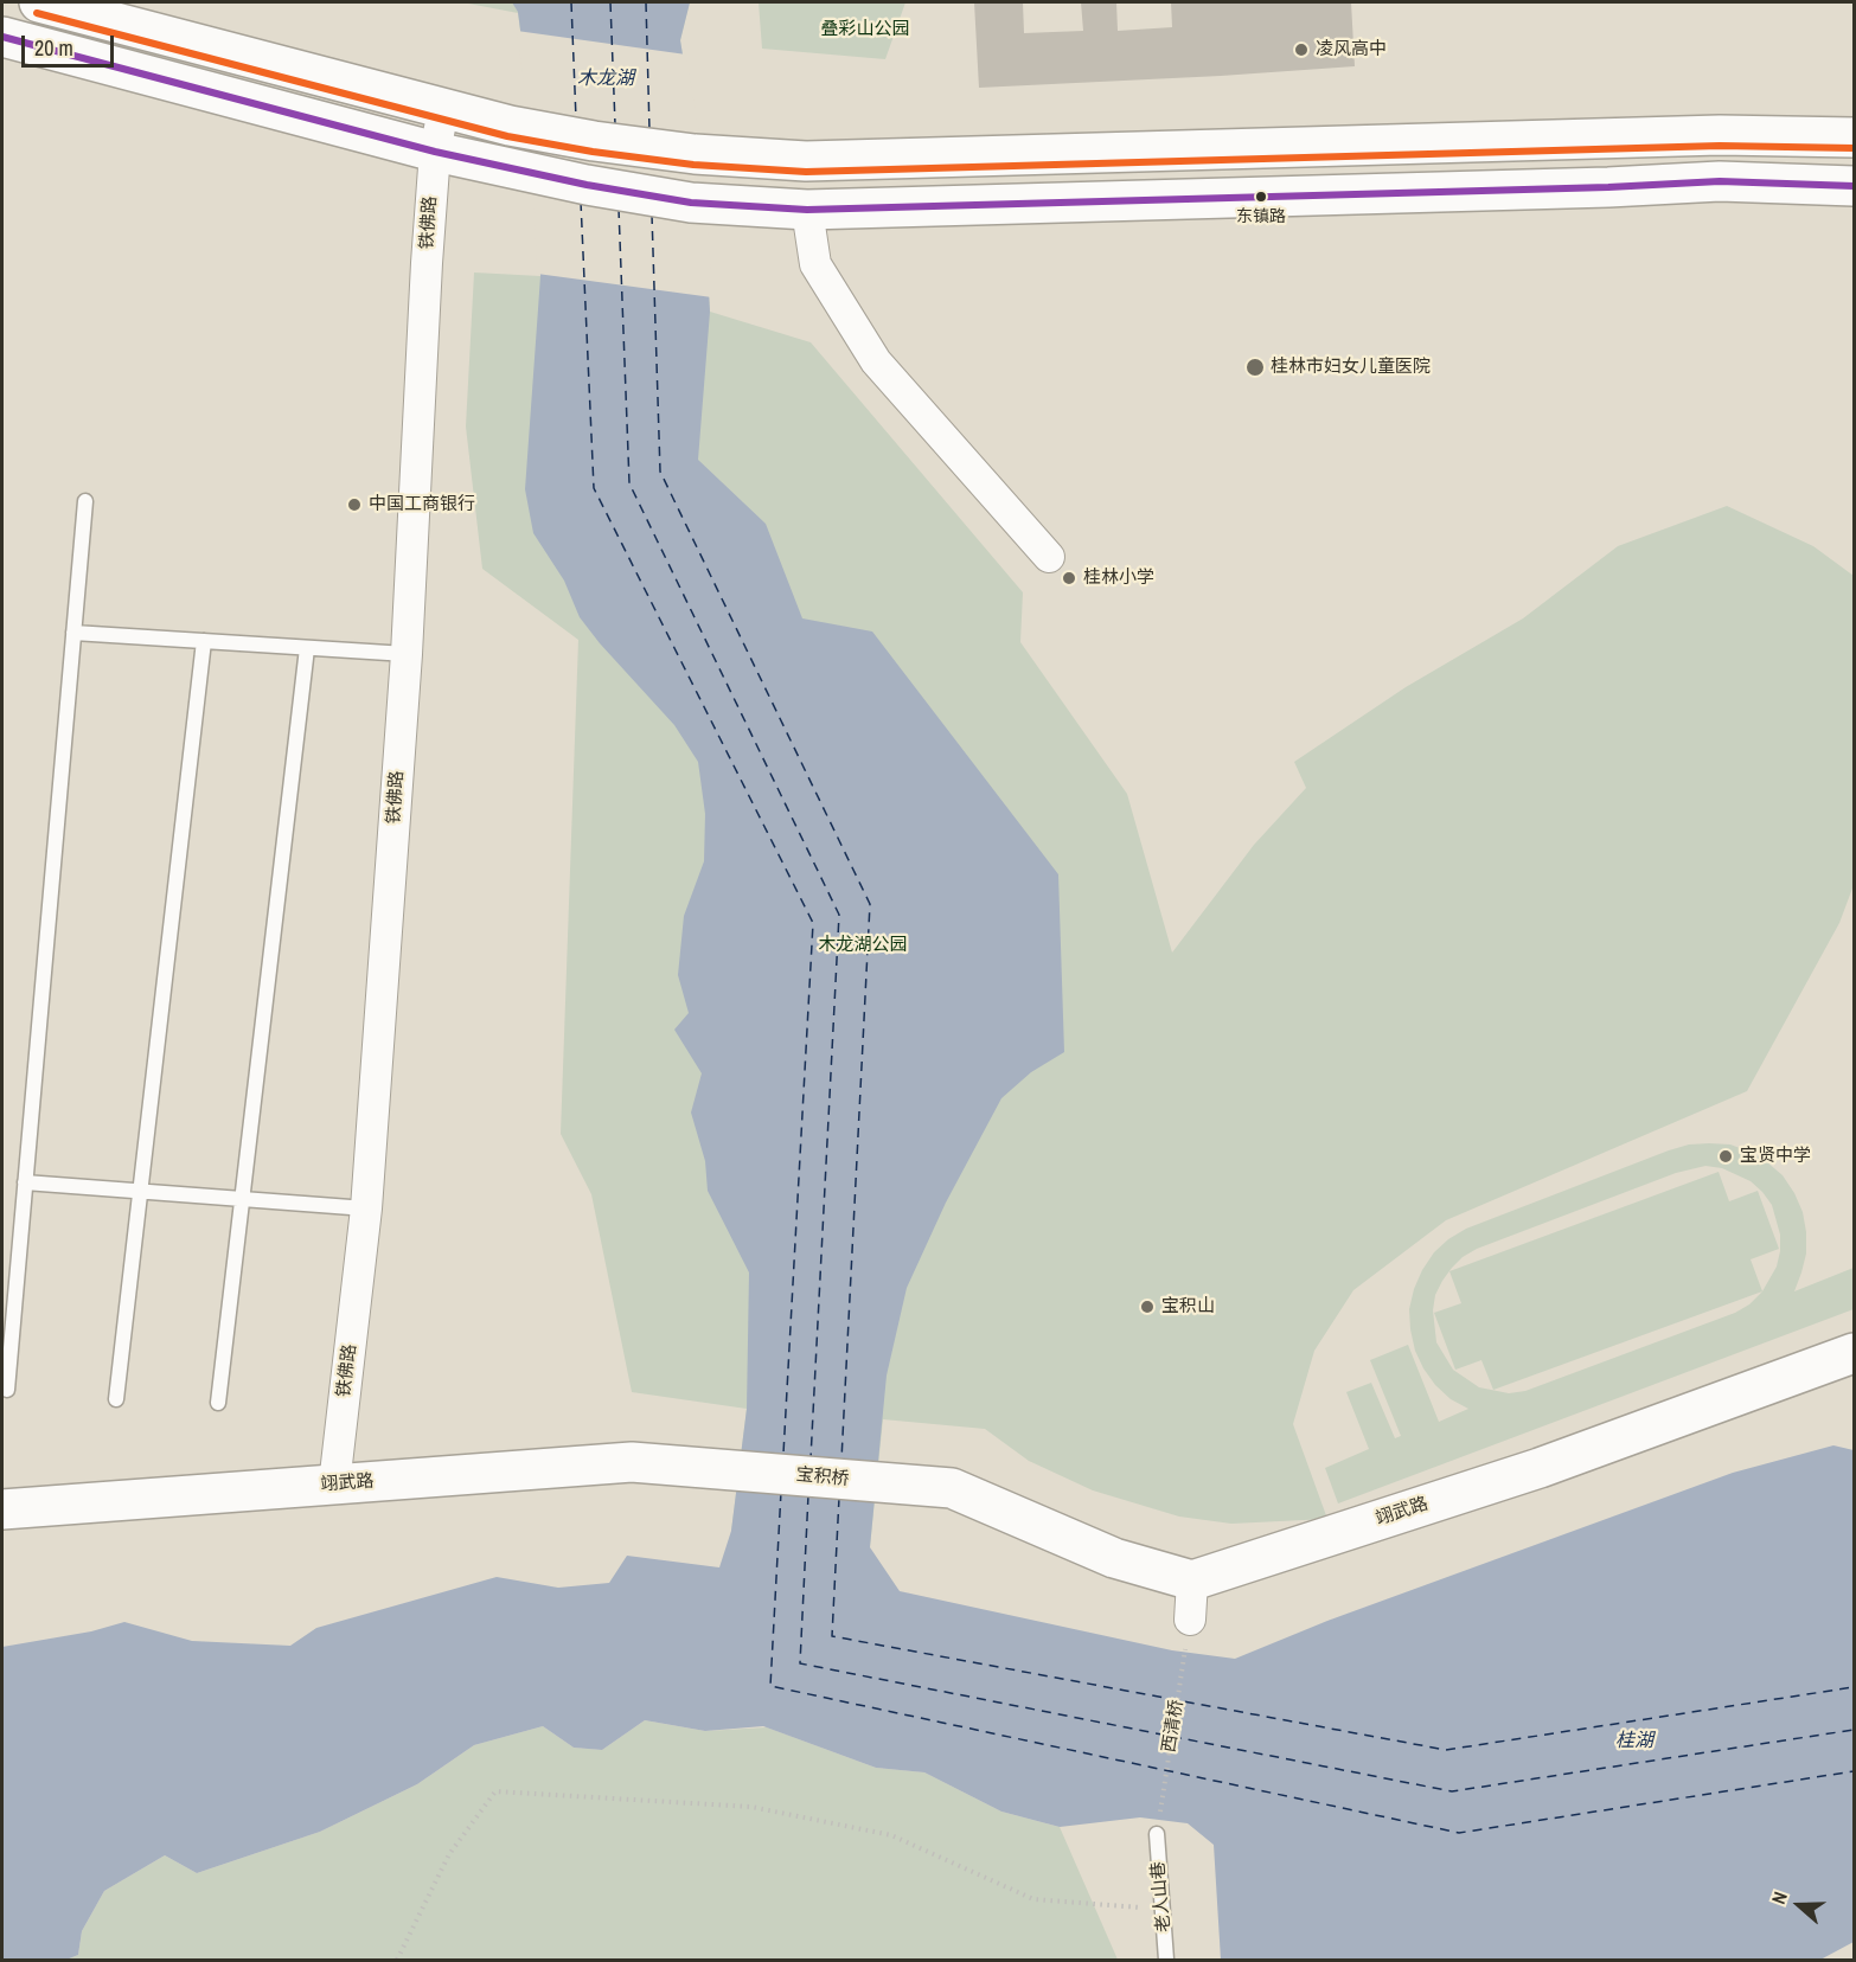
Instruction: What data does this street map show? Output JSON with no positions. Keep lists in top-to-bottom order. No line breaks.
{"streets":{"main road":["宝积桥","翊武路"],"street":["铁佛路"],"lane":["老人山巷"],"path":["西清桥"]},"crossings":[["铁佛路","翊武路"],["宝积桥","翊武路"],["西清桥","老人山巷"]],"water":["木龙湖","桂湖"],"parks":["叠彩山公园","木龙湖公园"],"places":["凌风高中","东镇路","桂林市妇女儿童医院","中国工商银行","桂林小学","宝贤中学","宝积山"],"scale_bar":"20 m","north":"left"}
